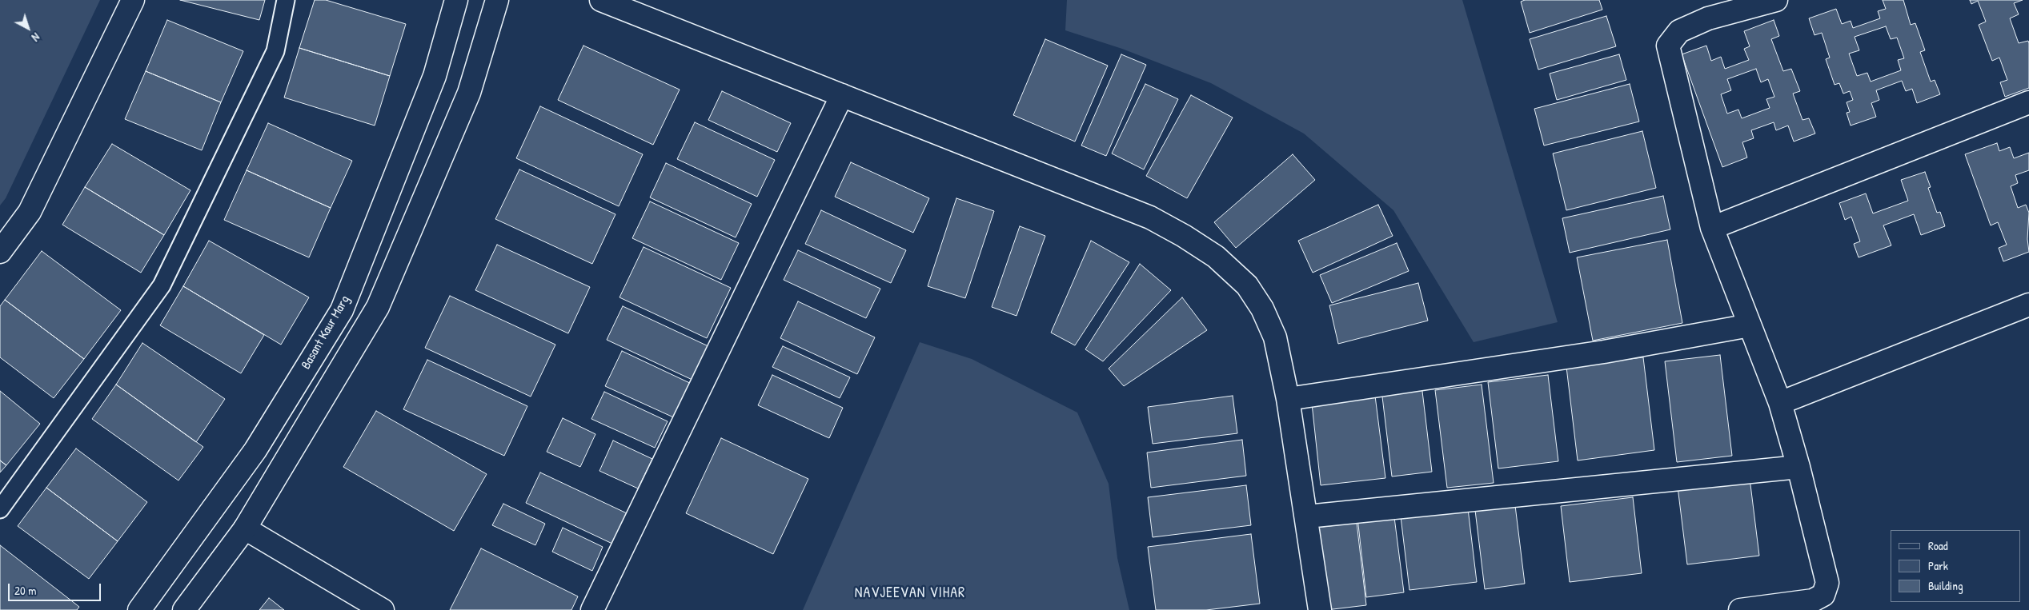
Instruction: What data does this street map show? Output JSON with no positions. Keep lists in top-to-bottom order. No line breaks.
{"streets":{"street":["Basant Kaur Marg"]},"districts":["NAVJEEVAN VIHAR"],"legend":["Road","Park","Building"],"scale_bar":"20 m","north":"bottom right"}
